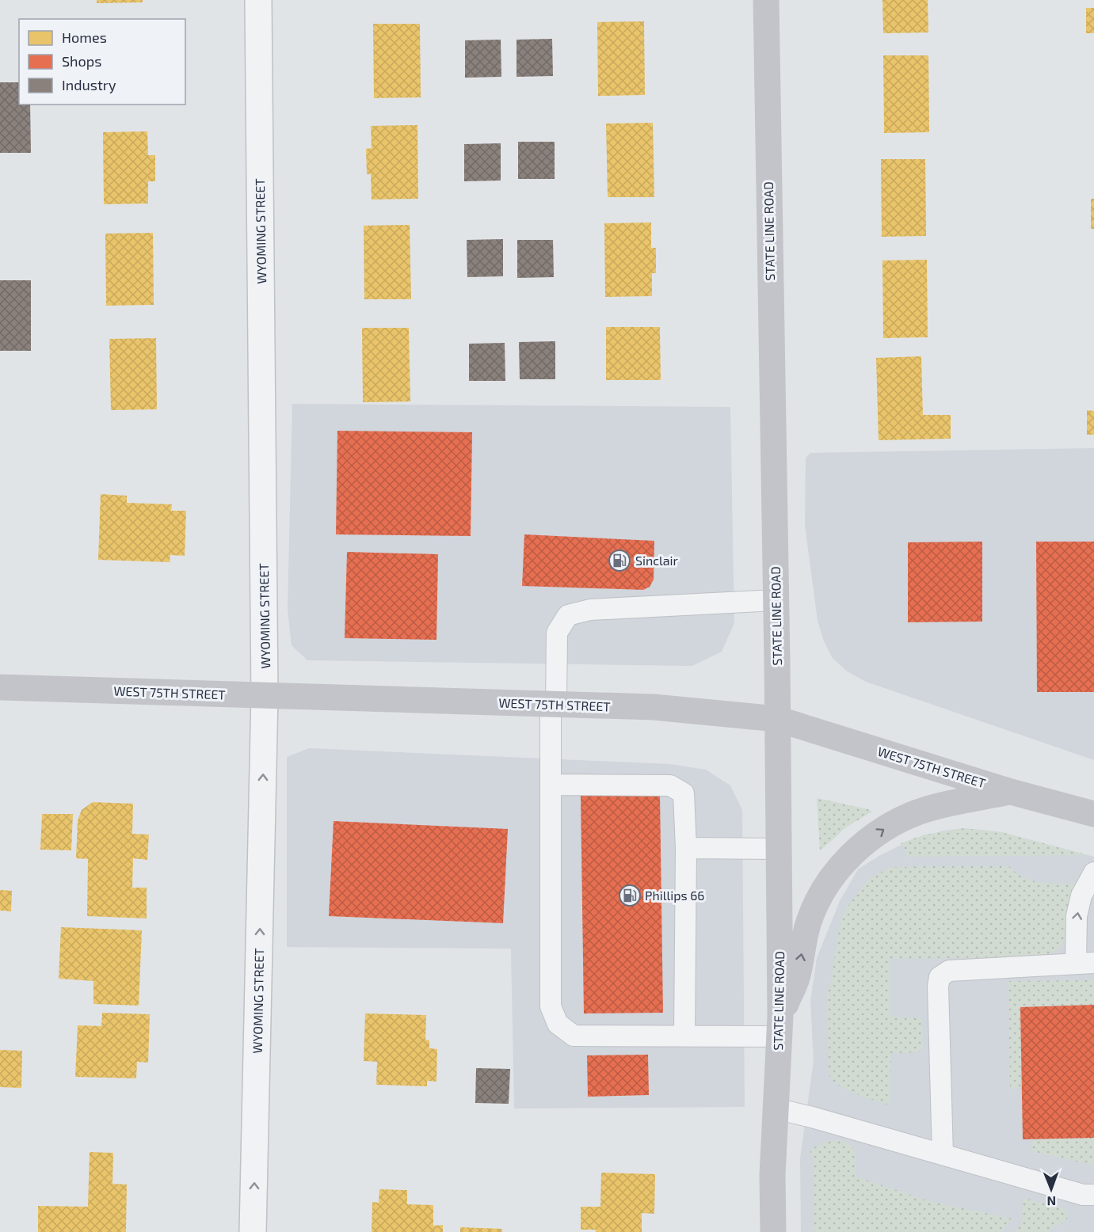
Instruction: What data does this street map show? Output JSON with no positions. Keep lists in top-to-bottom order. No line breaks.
{"streets":{"main road":["STATE LINE ROAD","WEST 75TH STREET"],"street":["WYOMING STREET"]},"crossings":[["WYOMING STREET","WEST 75TH STREET"],["STATE LINE ROAD","WEST 75TH STREET"]],"one_way":["WYOMING STREET"],"places":{"fuel station":["Sinclair","Phillips 66"]},"legend":["Homes","Shops","Industry"],"north":"bottom"}
